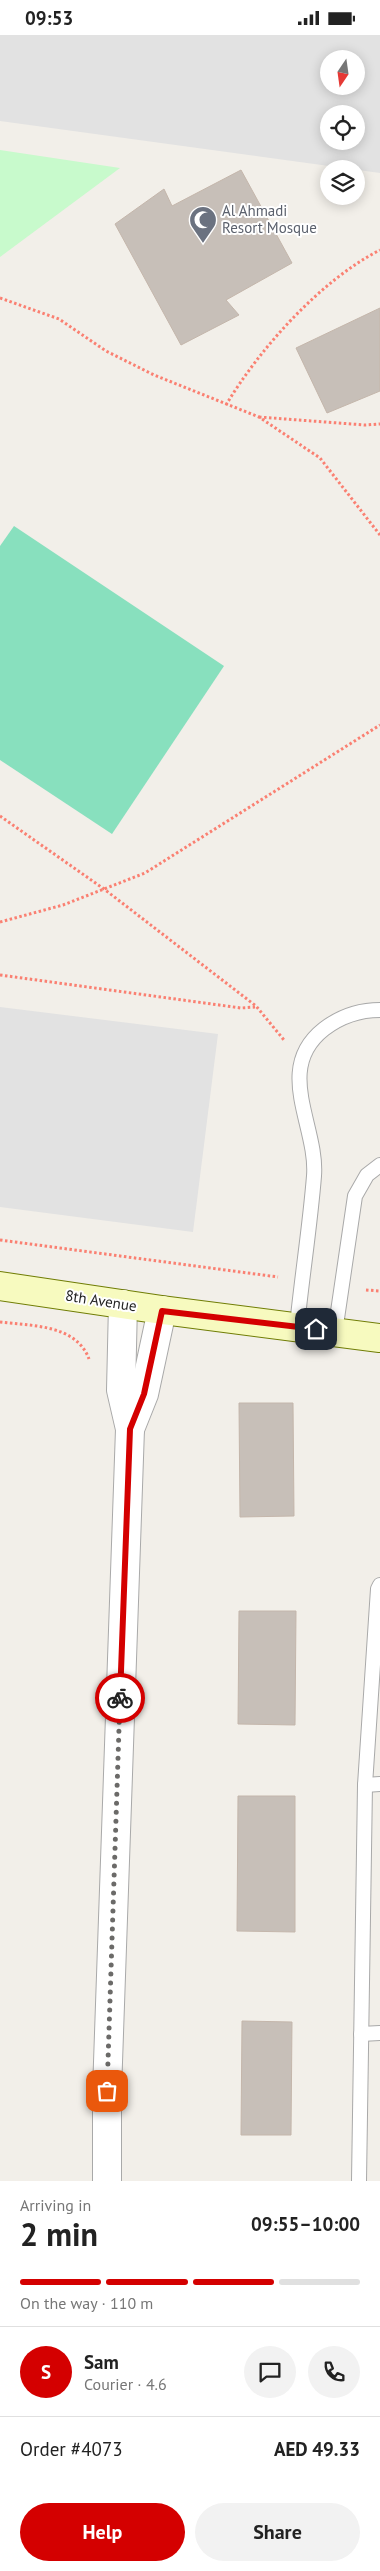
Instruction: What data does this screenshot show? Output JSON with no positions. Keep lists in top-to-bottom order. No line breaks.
{"streets":{"main road":["8th Avenue"]},"places":{"mosque":["Al Ahmadi Resort Mosque"]},"north":"bottom","page":{"status":"09:53","heading":["2 min","Arriving in","09:55–10:00"],"panel":["Sam","Courier · 4.6","Order #4073","AED 49.33"],"bar":"On the way · 110 m","round":"S","buttons":["Help","Share"]}}
